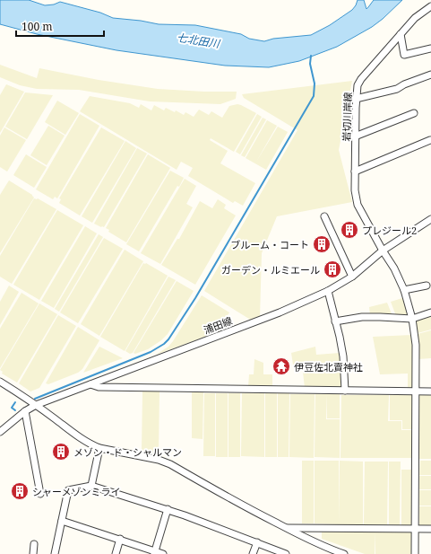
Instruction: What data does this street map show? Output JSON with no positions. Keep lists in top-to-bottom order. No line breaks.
{"streets":{"street":["岩切川岸線","浦田線"]},"crossings":[["岩切川岸線","浦田線"]],"water":["七北田川"],"places":{"building":["プレジール2","ブルーム・コート","ガーデン・ルミエール","メゾン・ド・シャルマン","シャーメゾンミライ"],"temple":["伊豆佐北賣神社"]},"scale_bar":"100 m"}
